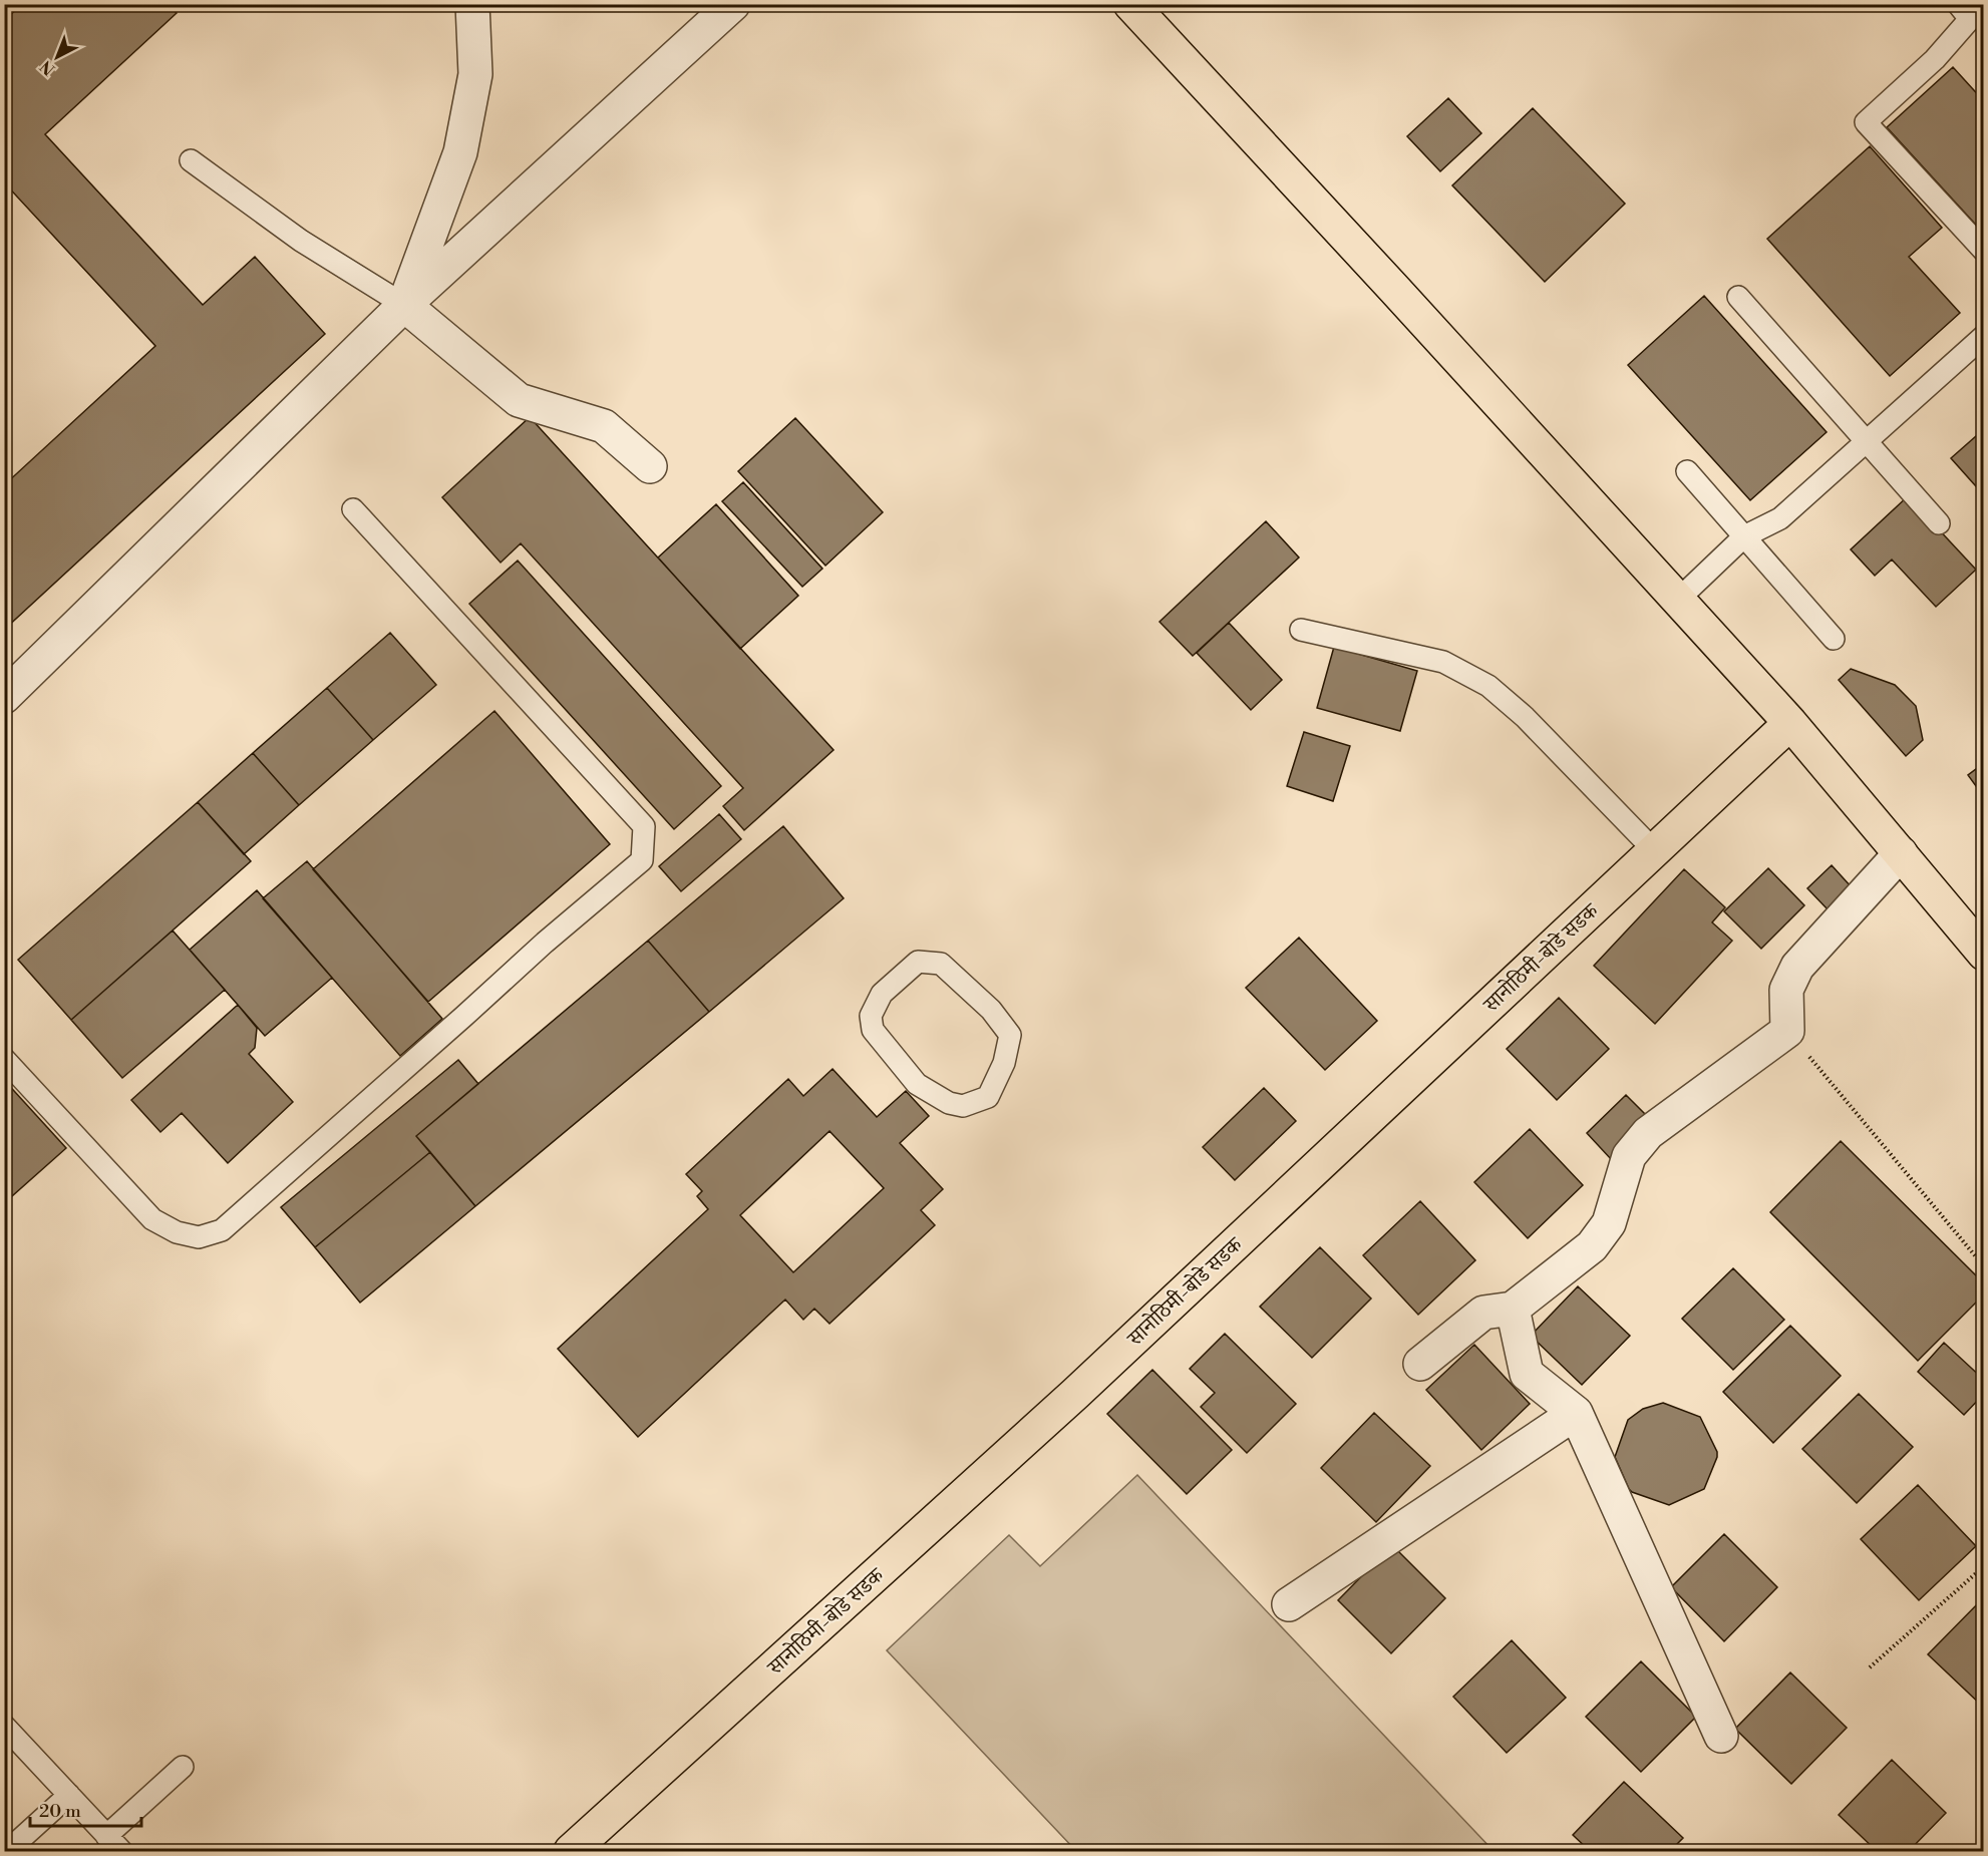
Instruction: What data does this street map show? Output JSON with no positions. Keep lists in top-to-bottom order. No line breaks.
{"streets":{"main road":["सानोठिमी-बोडे सडक"]},"scale_bar":"20 m","north":"bottom left"}
